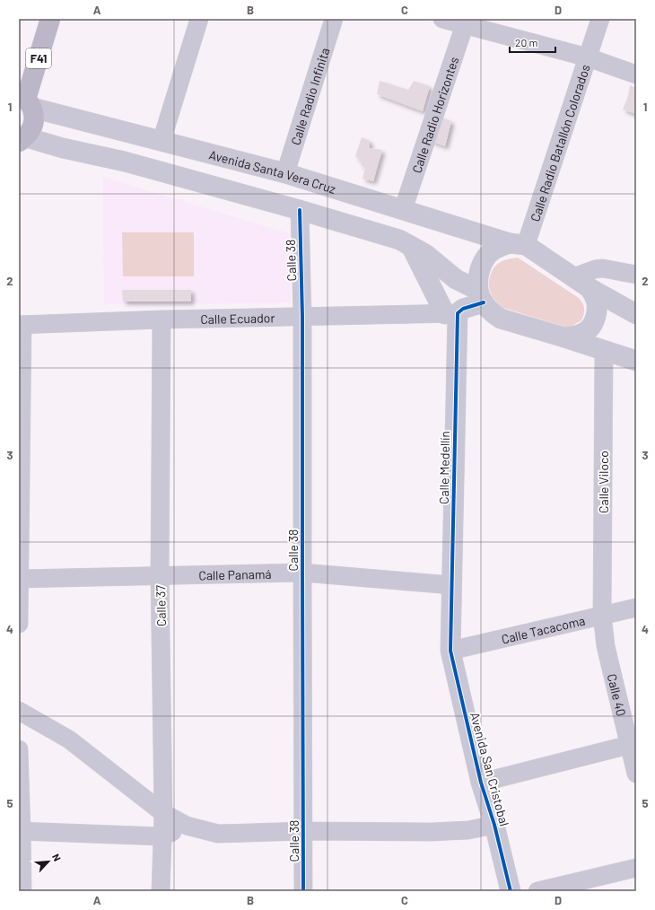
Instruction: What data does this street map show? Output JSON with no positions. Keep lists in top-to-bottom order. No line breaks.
{"streets":{"main road":["F41"],"street":["Calle Radio Infinita","Calle Radio Horizontes","Calle Radio Batallón Colorados","Avenida Santa Vera Cruz","Calle 38","Calle Ecuador","Calle Medellín","Calle Viloco","Calle Panamá","Calle 37","Calle Tacacoma","Calle 40","Avenida San Cristobal"]},"crossings":[["F41","Avenida Santa Vera Cruz"],["Calle Radio Infinita","Avenida Santa Vera Cruz"],["Calle Radio Horizontes","Avenida Santa Vera Cruz"],["Calle Radio Batallón Colorados","Avenida Santa Vera Cruz"],["Calle 38","Calle Ecuador"],["Calle 38","Calle Panamá"],["Calle Ecuador","Calle Medellín"],["Calle Ecuador","Calle 37"],["Calle Medellín","Calle Panamá"],["Calle Medellín","Calle Tacacoma"],["Calle Medellín","Avenida San Cristobal"],["Calle Viloco","Calle Tacacoma"],["Calle Viloco","Calle 40"],["Calle Panamá","Calle 37"],["Calle Tacacoma","Calle 40"],["Calle Tacacoma","Avenida San Cristobal"]],"scale_bar":"20 m","north":"top right","grid":{"columns":["A","B","C","D"],"rows":["1","2","3","4","5"]}}
